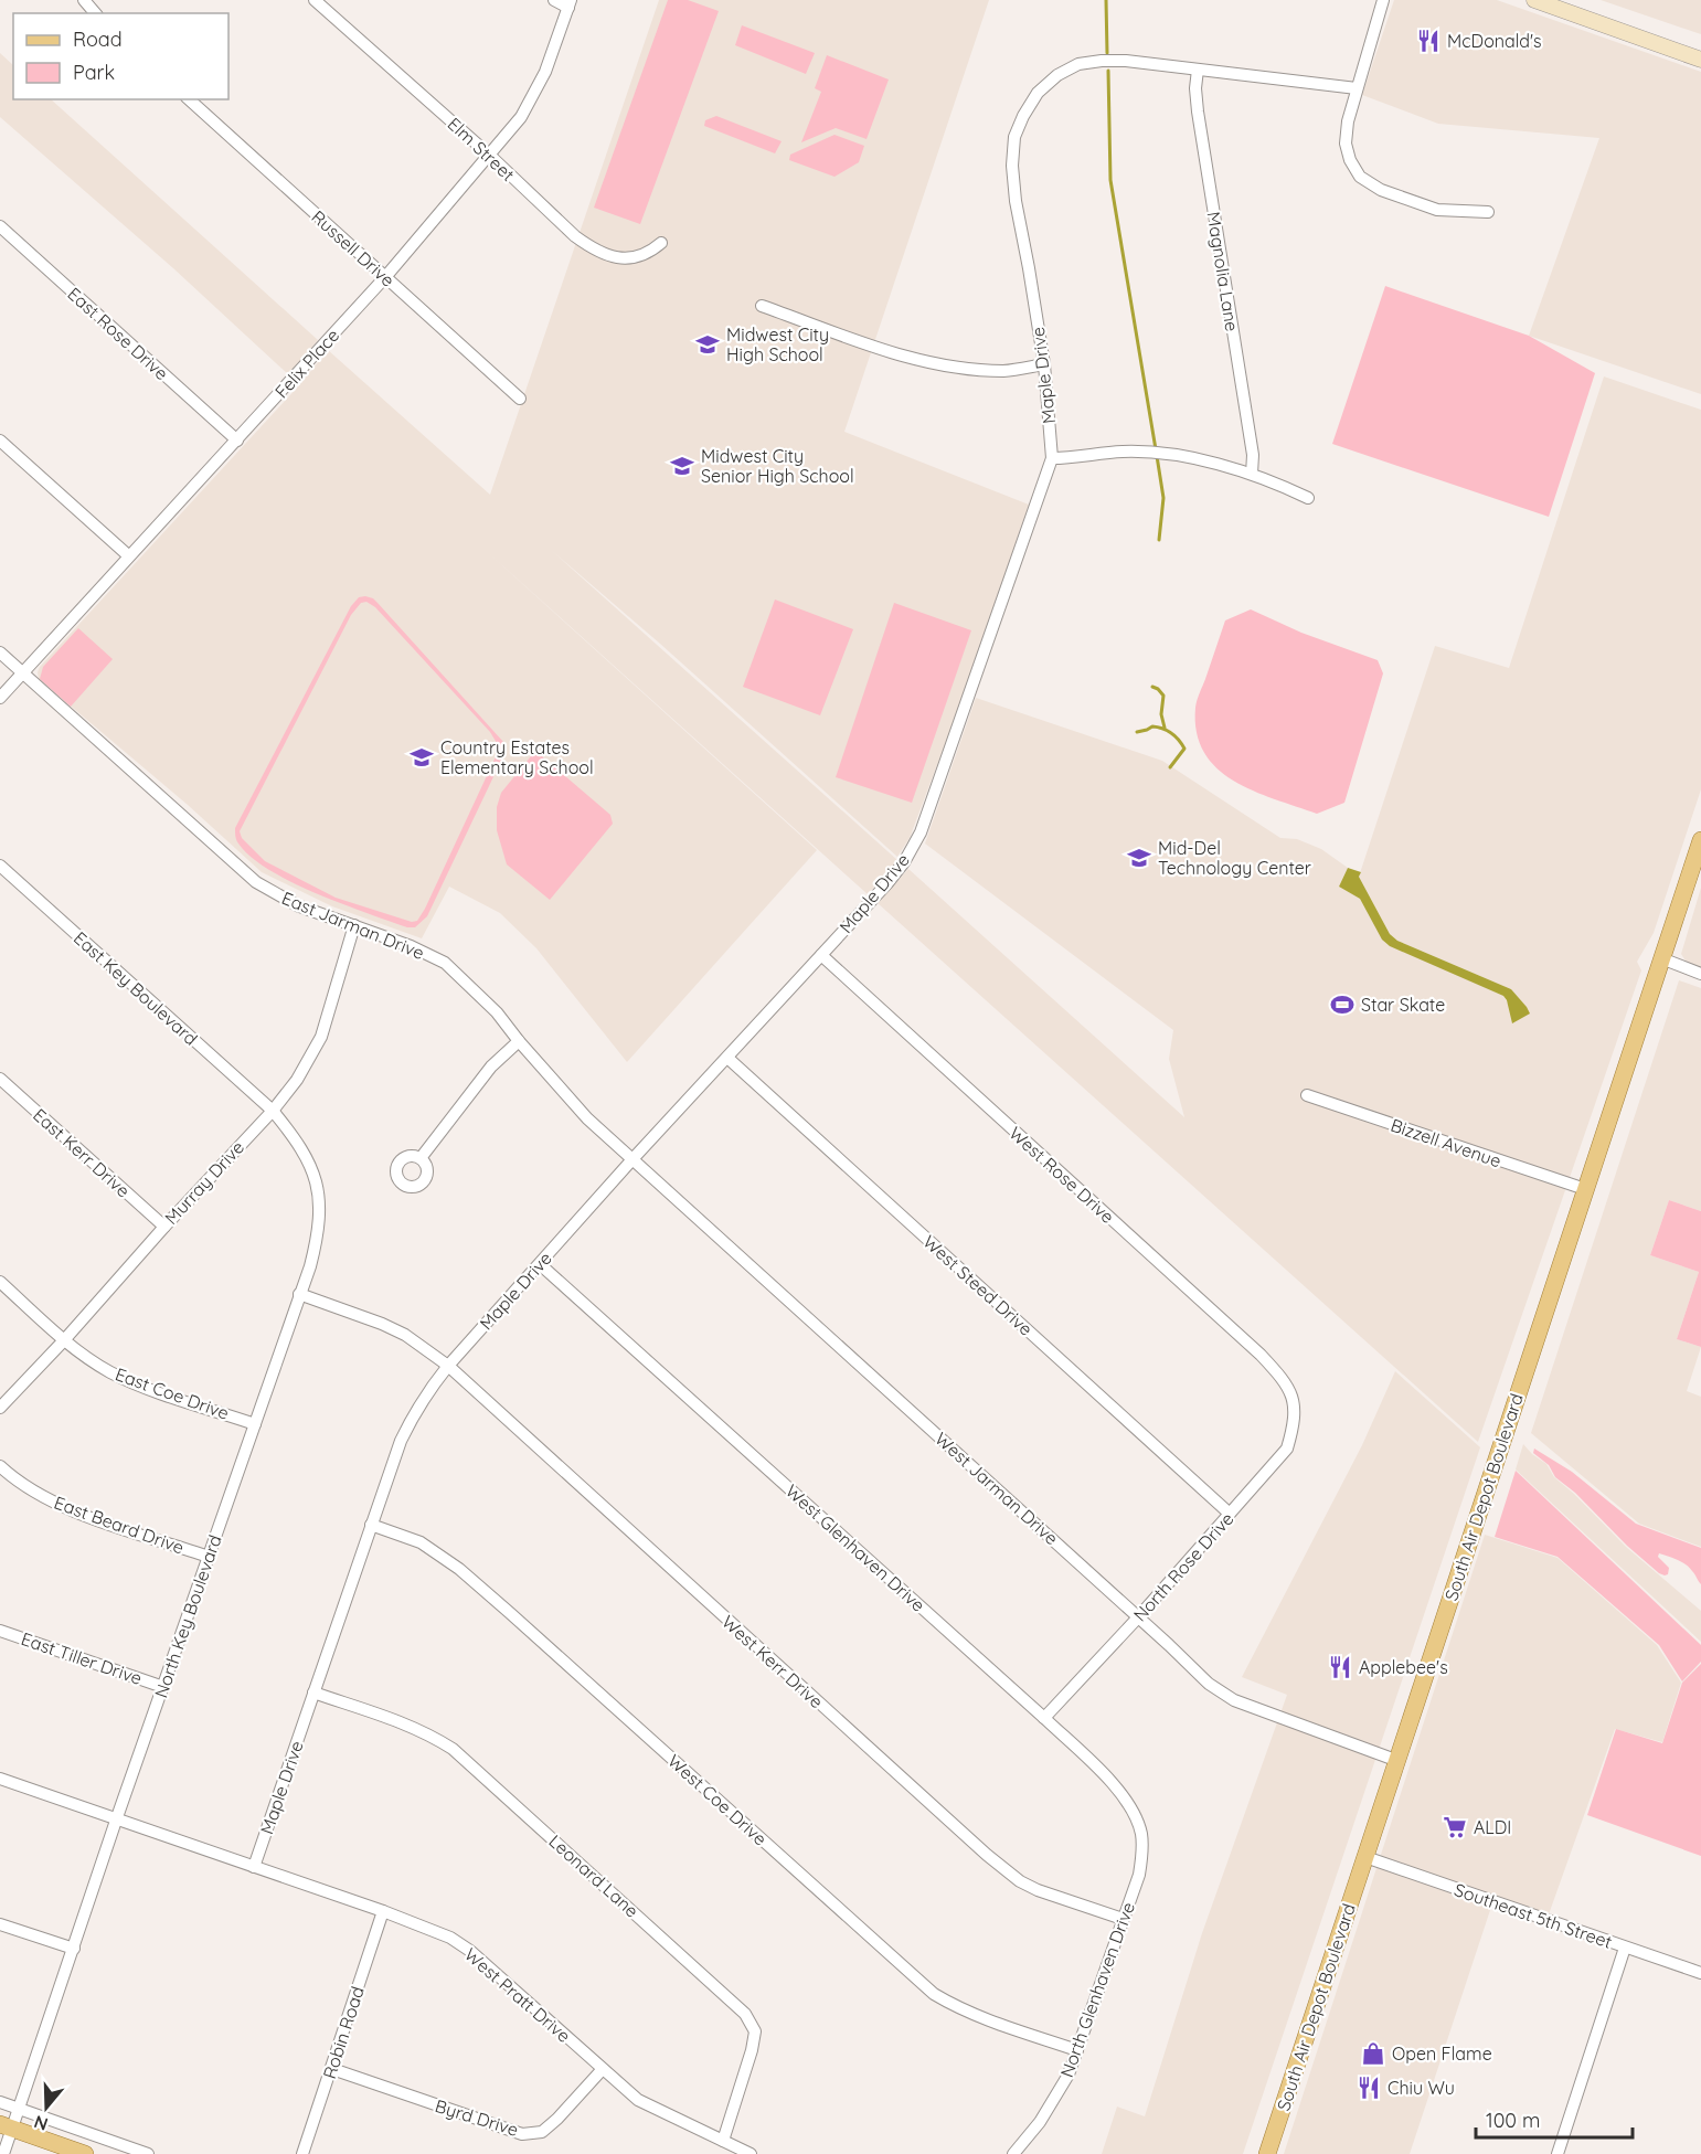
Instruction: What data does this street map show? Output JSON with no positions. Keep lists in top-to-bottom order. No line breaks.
{"streets":{"main road":["South Air Depot Boulevard"],"street":["Elm Street","Russell Drive","Magnolia Lane","East Rose Drive","Felix Place","Maple Drive","East Jarman Drive","East Key Boulevard","Bizzell Avenue","East Kerr Drive","West Rose Drive","Murray Drive","West Steed Drive","East Coe Drive","West Jarman Drive","East Beard Drive","West Glenhaven Drive","North Rose Drive","North Key Boulevard","East Tiller Drive","West Kerr Drive","West Coe Drive","Leonard Lane","Southeast 5th Street","North Glenhaven Drive","West Pratt Drive","Robin Road","Byrd Drive"]},"crossings":[["Elm Street","Felix Place"],["Russell Drive","Felix Place"],["Magnolia Lane","Maple Drive"],["East Rose Drive","Felix Place"],["Felix Place","East Jarman Drive"],["Maple Drive","East Jarman Drive"],["Maple Drive","West Rose Drive"],["Maple Drive","West Steed Drive"],["Maple Drive","West Jarman Drive"],["Maple Drive","West Glenhaven Drive"],["Maple Drive","West Kerr Drive"],["Maple Drive","West Coe Drive"],["Maple Drive","Leonard Lane"],["Maple Drive","West Pratt Drive"],["East Jarman Drive","Murray Drive"],["East Jarman Drive","West Jarman Drive"],["East Key Boulevard","Murray Drive"],["East Key Boulevard","North Key Boulevard"],["Bizzell Avenue","South Air Depot Boulevard"],["East Kerr Drive","Murray Drive"],["West Rose Drive","North Rose Drive"],["Murray Drive","East Coe Drive"],["Murray Drive","North Key Boulevard"],["West Steed Drive","North Rose Drive"],["East Coe Drive","North Key Boulevard"],["West Jarman Drive","South Air Depot Boulevard"],["West Jarman Drive","North Rose Drive"],["South Air Depot Boulevard","Southeast 5th Street"],["East Beard Drive","North Key Boulevard"],["West Glenhaven Drive","North Rose Drive"],["West Glenhaven Drive","North Glenhaven Drive"],["North Key Boulevard","East Tiller Drive"],["North Key Boulevard","West Pratt Drive"],["West Kerr Drive","North Glenhaven Drive"],["West Coe Drive","North Glenhaven Drive"],["Leonard Lane","West Pratt Drive"],["West Pratt Drive","Robin Road"],["West Pratt Drive","Byrd Drive"],["Robin Road","Byrd Drive"]],"places":{"restaurant":["McDonald's","Applebee's","Chiu Wu"],"school or university":["Midwest City High School","Midwest City Senior High School","Country Estates Elementary School","Mid-Del Technology Center"],"sports":["Star Skate"],"supermarket":["ALDI"],"shop":["Open Flame"]},"legend":["Road","Park"],"scale_bar":"100 m","north":"bottom"}
